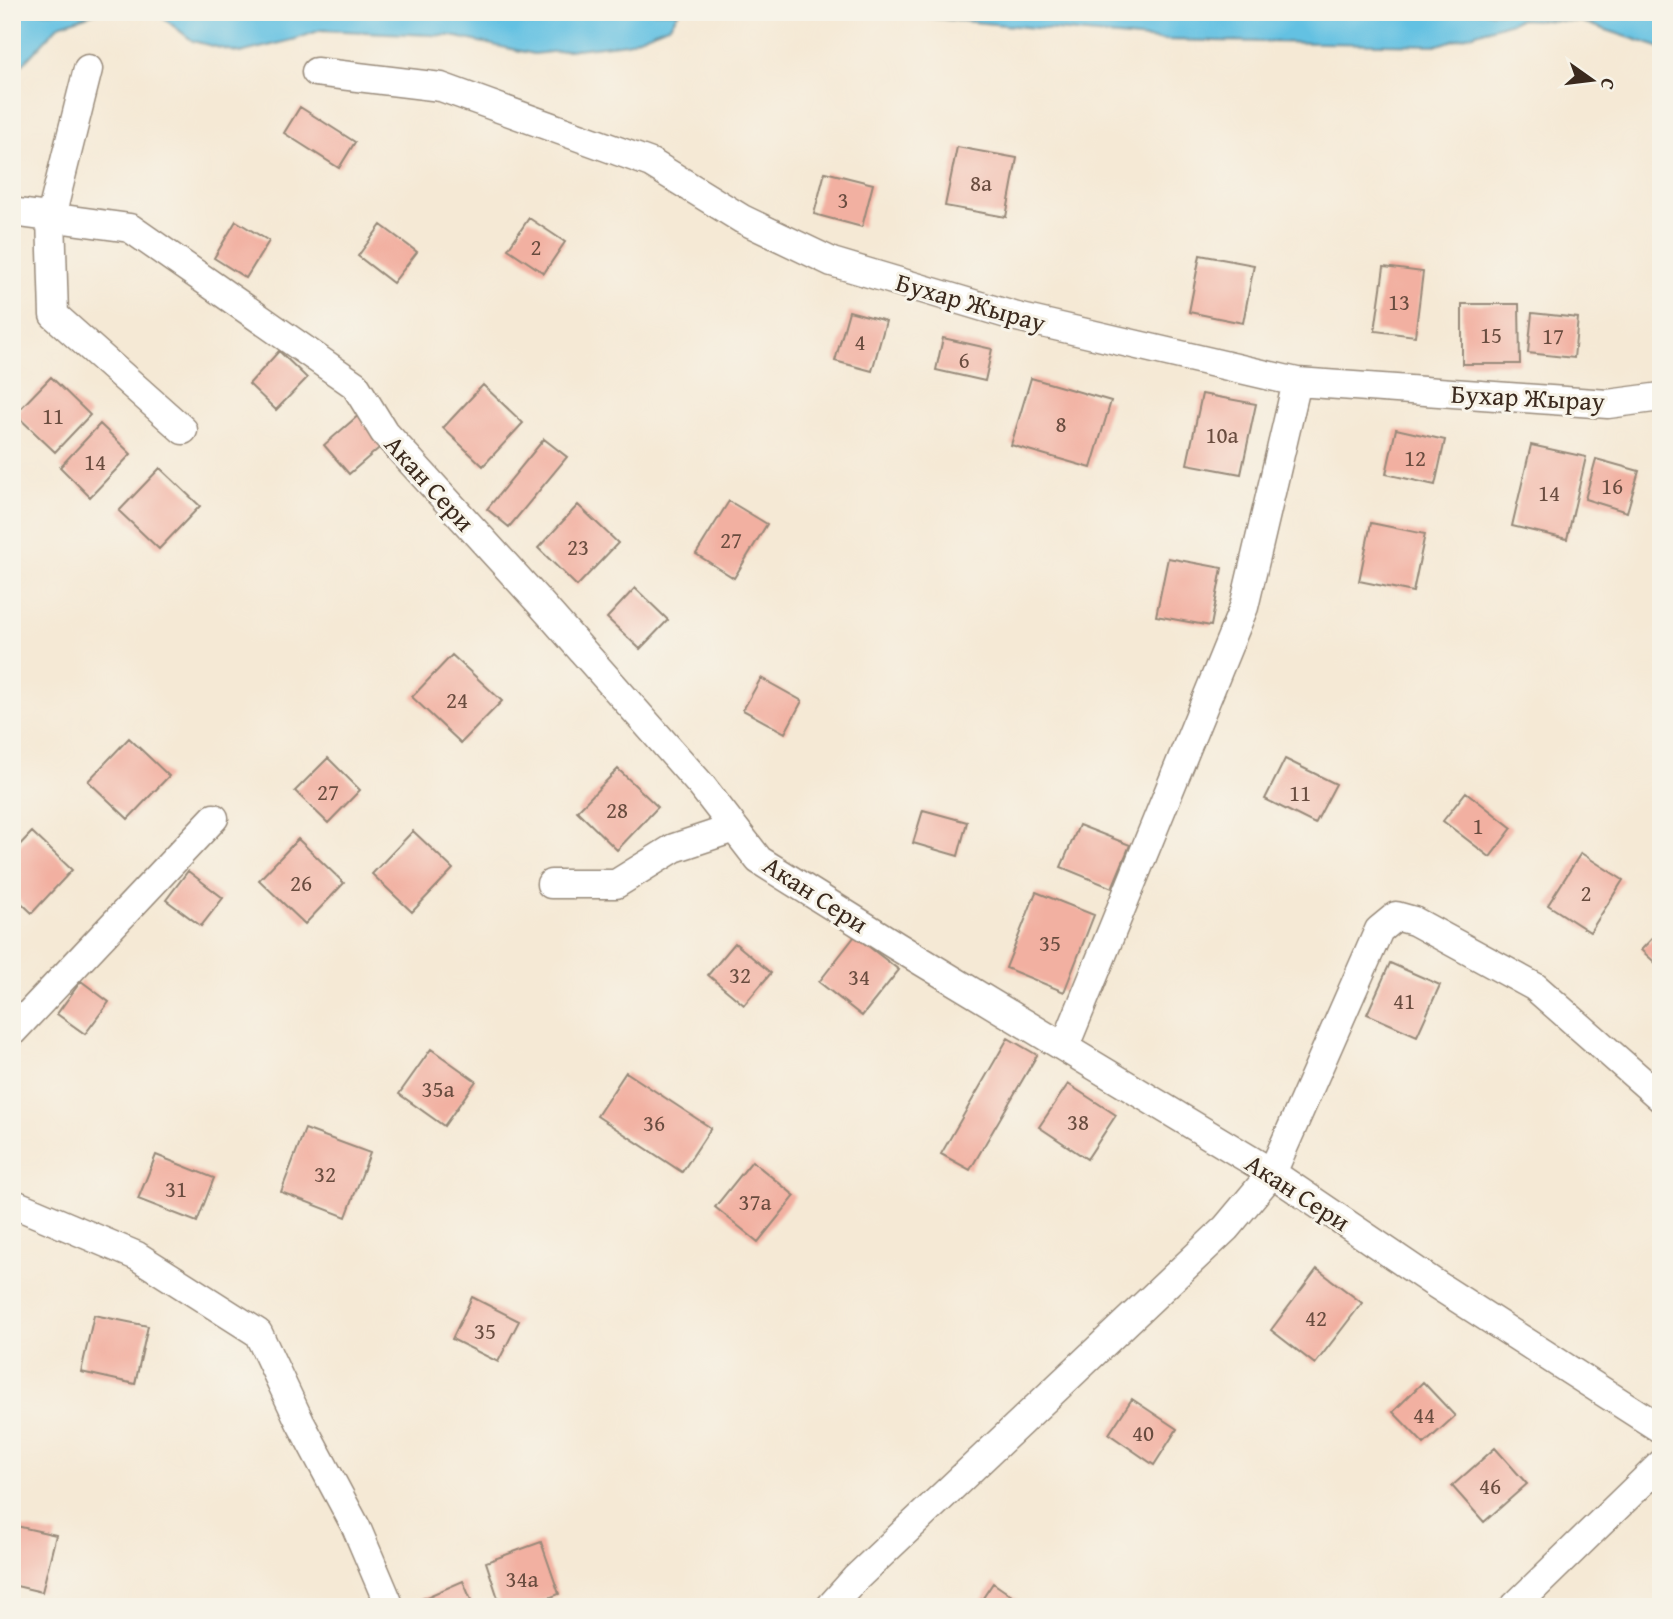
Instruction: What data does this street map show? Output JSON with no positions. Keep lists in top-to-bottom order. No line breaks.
{"streets":{"street":["Бухар Жырау","Акан Сери"]},"house_numbers":["8а","3","2","13","15","17","4","6","11","8","10а","12","14","16","14","27","23","24","27","11","28","1","26","2","35","32","34","41","35а","38","36","32","31","37а","42","35","44","40","46","34а"],"north":"right"}
